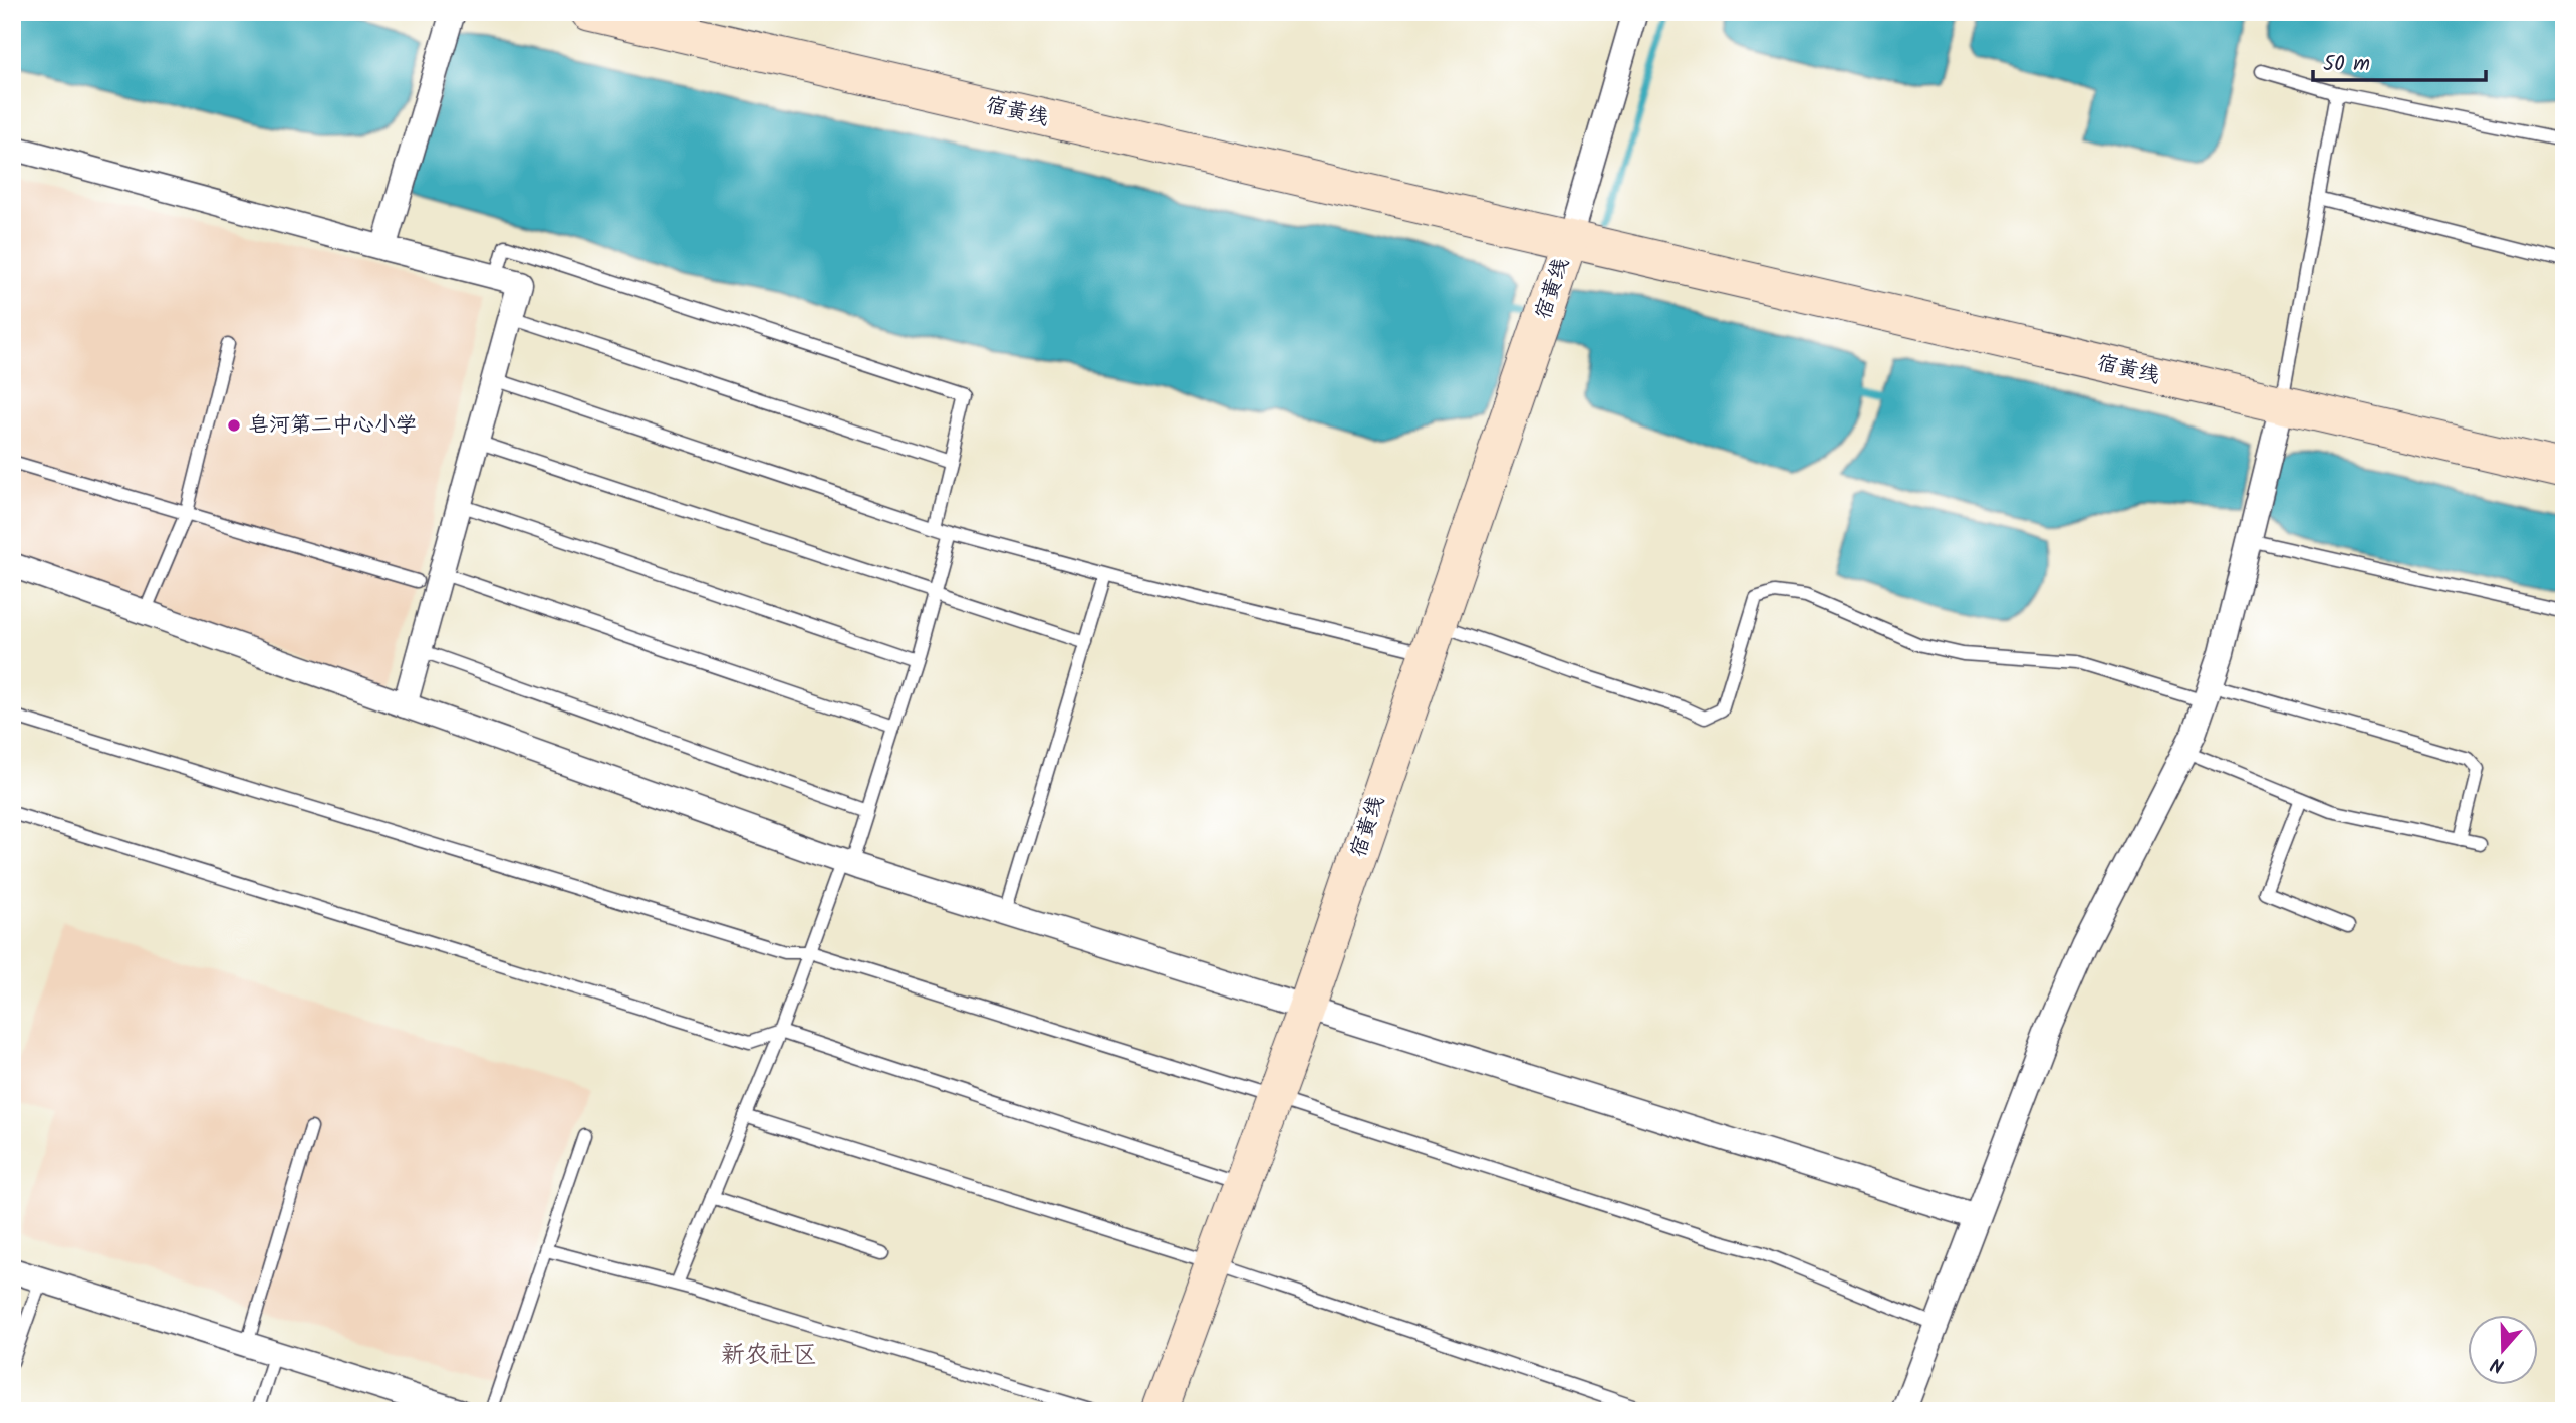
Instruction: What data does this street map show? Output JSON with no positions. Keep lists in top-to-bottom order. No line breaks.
{"streets":{"main road":["宿黄线"]},"districts":["新农社区"],"places":["皂河第二中心小学"],"scale_bar":"50 m","north":"bottom"}
